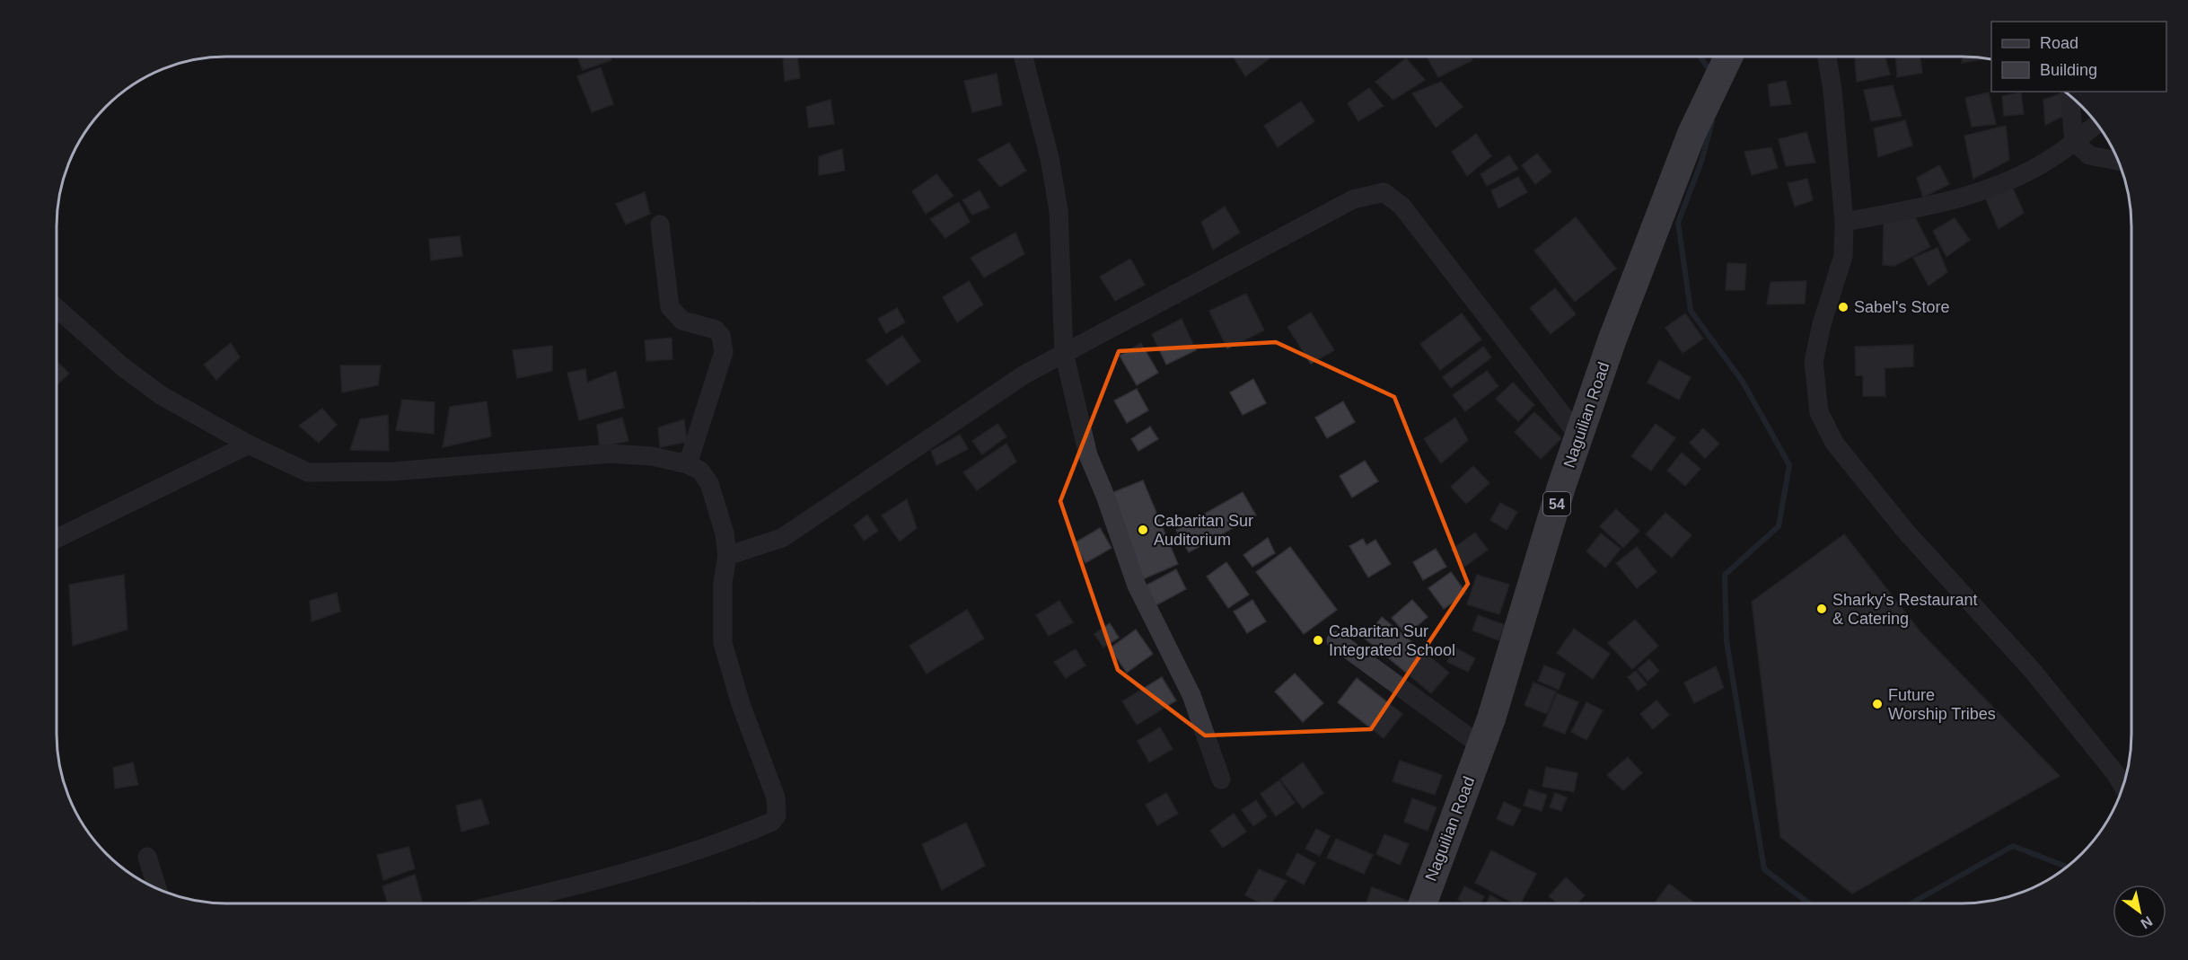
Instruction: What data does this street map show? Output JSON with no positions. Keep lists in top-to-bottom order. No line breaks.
{"streets":{"highway":["Naguilian Road","54"]},"places":["Sabel's Store","Cabaritan Sur Auditorium","Sharky's Restaurant & Catering","Cabaritan Sur Integrated School","Future Worship Tribes"],"legend":["Road","Building"],"north":"bottom right"}
